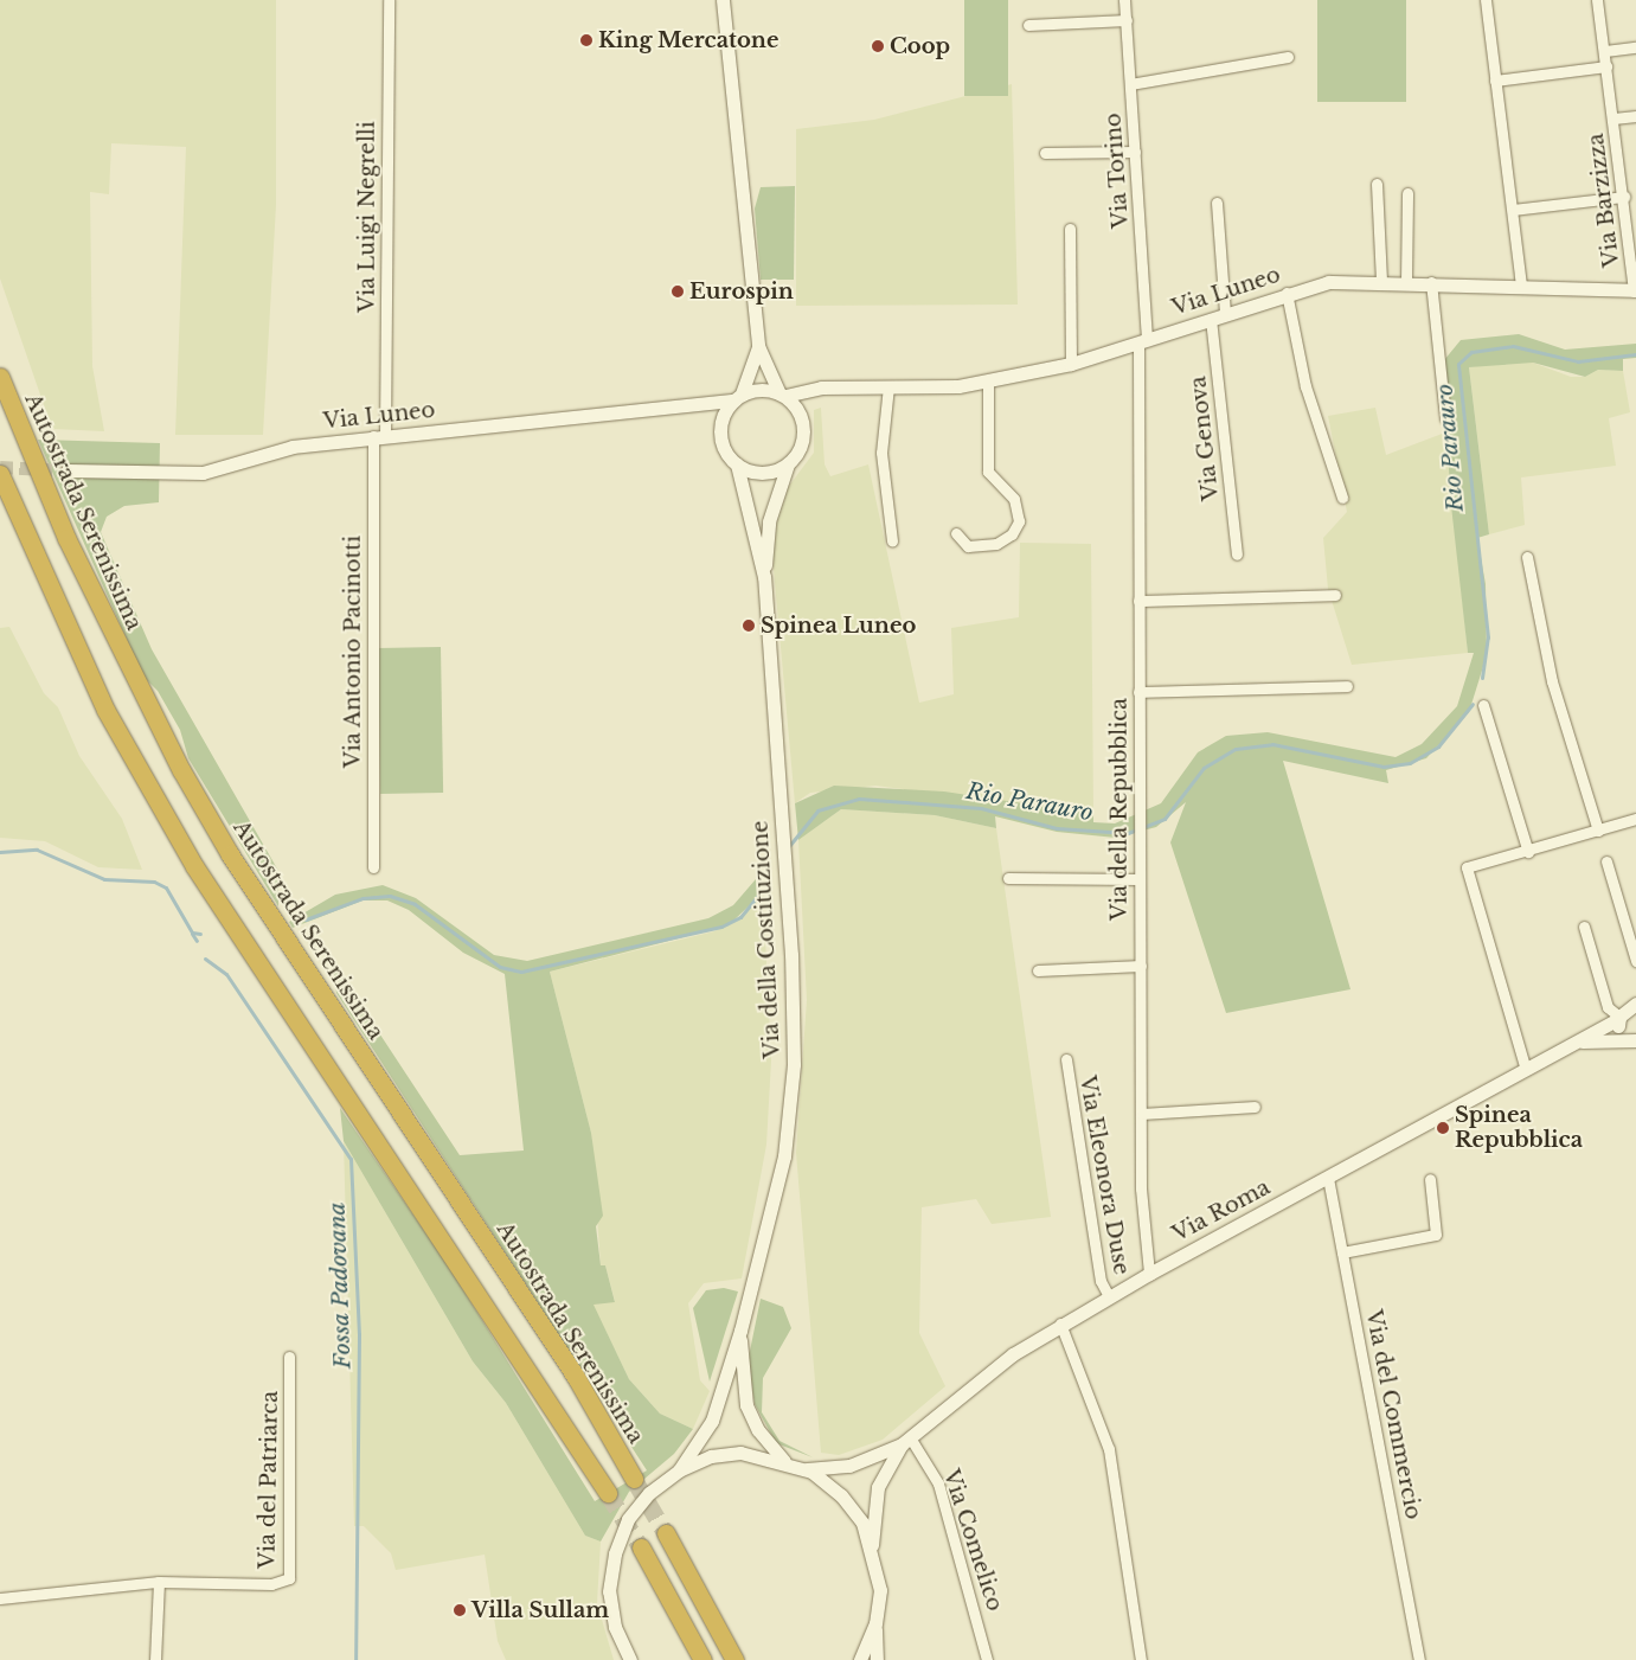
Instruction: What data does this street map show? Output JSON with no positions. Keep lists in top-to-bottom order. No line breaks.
{"streets":{"highway":["Autostrada Serenissima"],"street":["Via Torino","Via Barzizza","Via Luigi Negrelli","Via Luneo","Via Genova","Via Antonio Pacinotti","Via della Repubblica","Via della Costituzione","Via Eleonora Duse","Via Roma","Via del Commercio","Via del Patriarca","Via Comelico"]},"crossings":[["Via Torino","Via Luneo"],["Via Torino","Via della Repubblica"],["Via Barzizza","Via Luneo"],["Via Luigi Negrelli","Via Luneo"],["Via Luigi Negrelli","Via Antonio Pacinotti"],["Via Luneo","Via Genova"],["Via Luneo","Via Antonio Pacinotti"],["Via Luneo","Via della Repubblica"],["Via Luneo","Via della Costituzione"],["Via della Repubblica","Via Roma"],["Via Eleonora Duse","Via Roma"],["Via Roma","Via del Commercio"],["Via Roma","Via Comelico"]],"water":["Rio Parauro","Fossa Padovana"],"places":["King Mercatone","Coop","Eurospin","Spinea Luneo","Spinea Repubblica","Villa Sullam"]}
